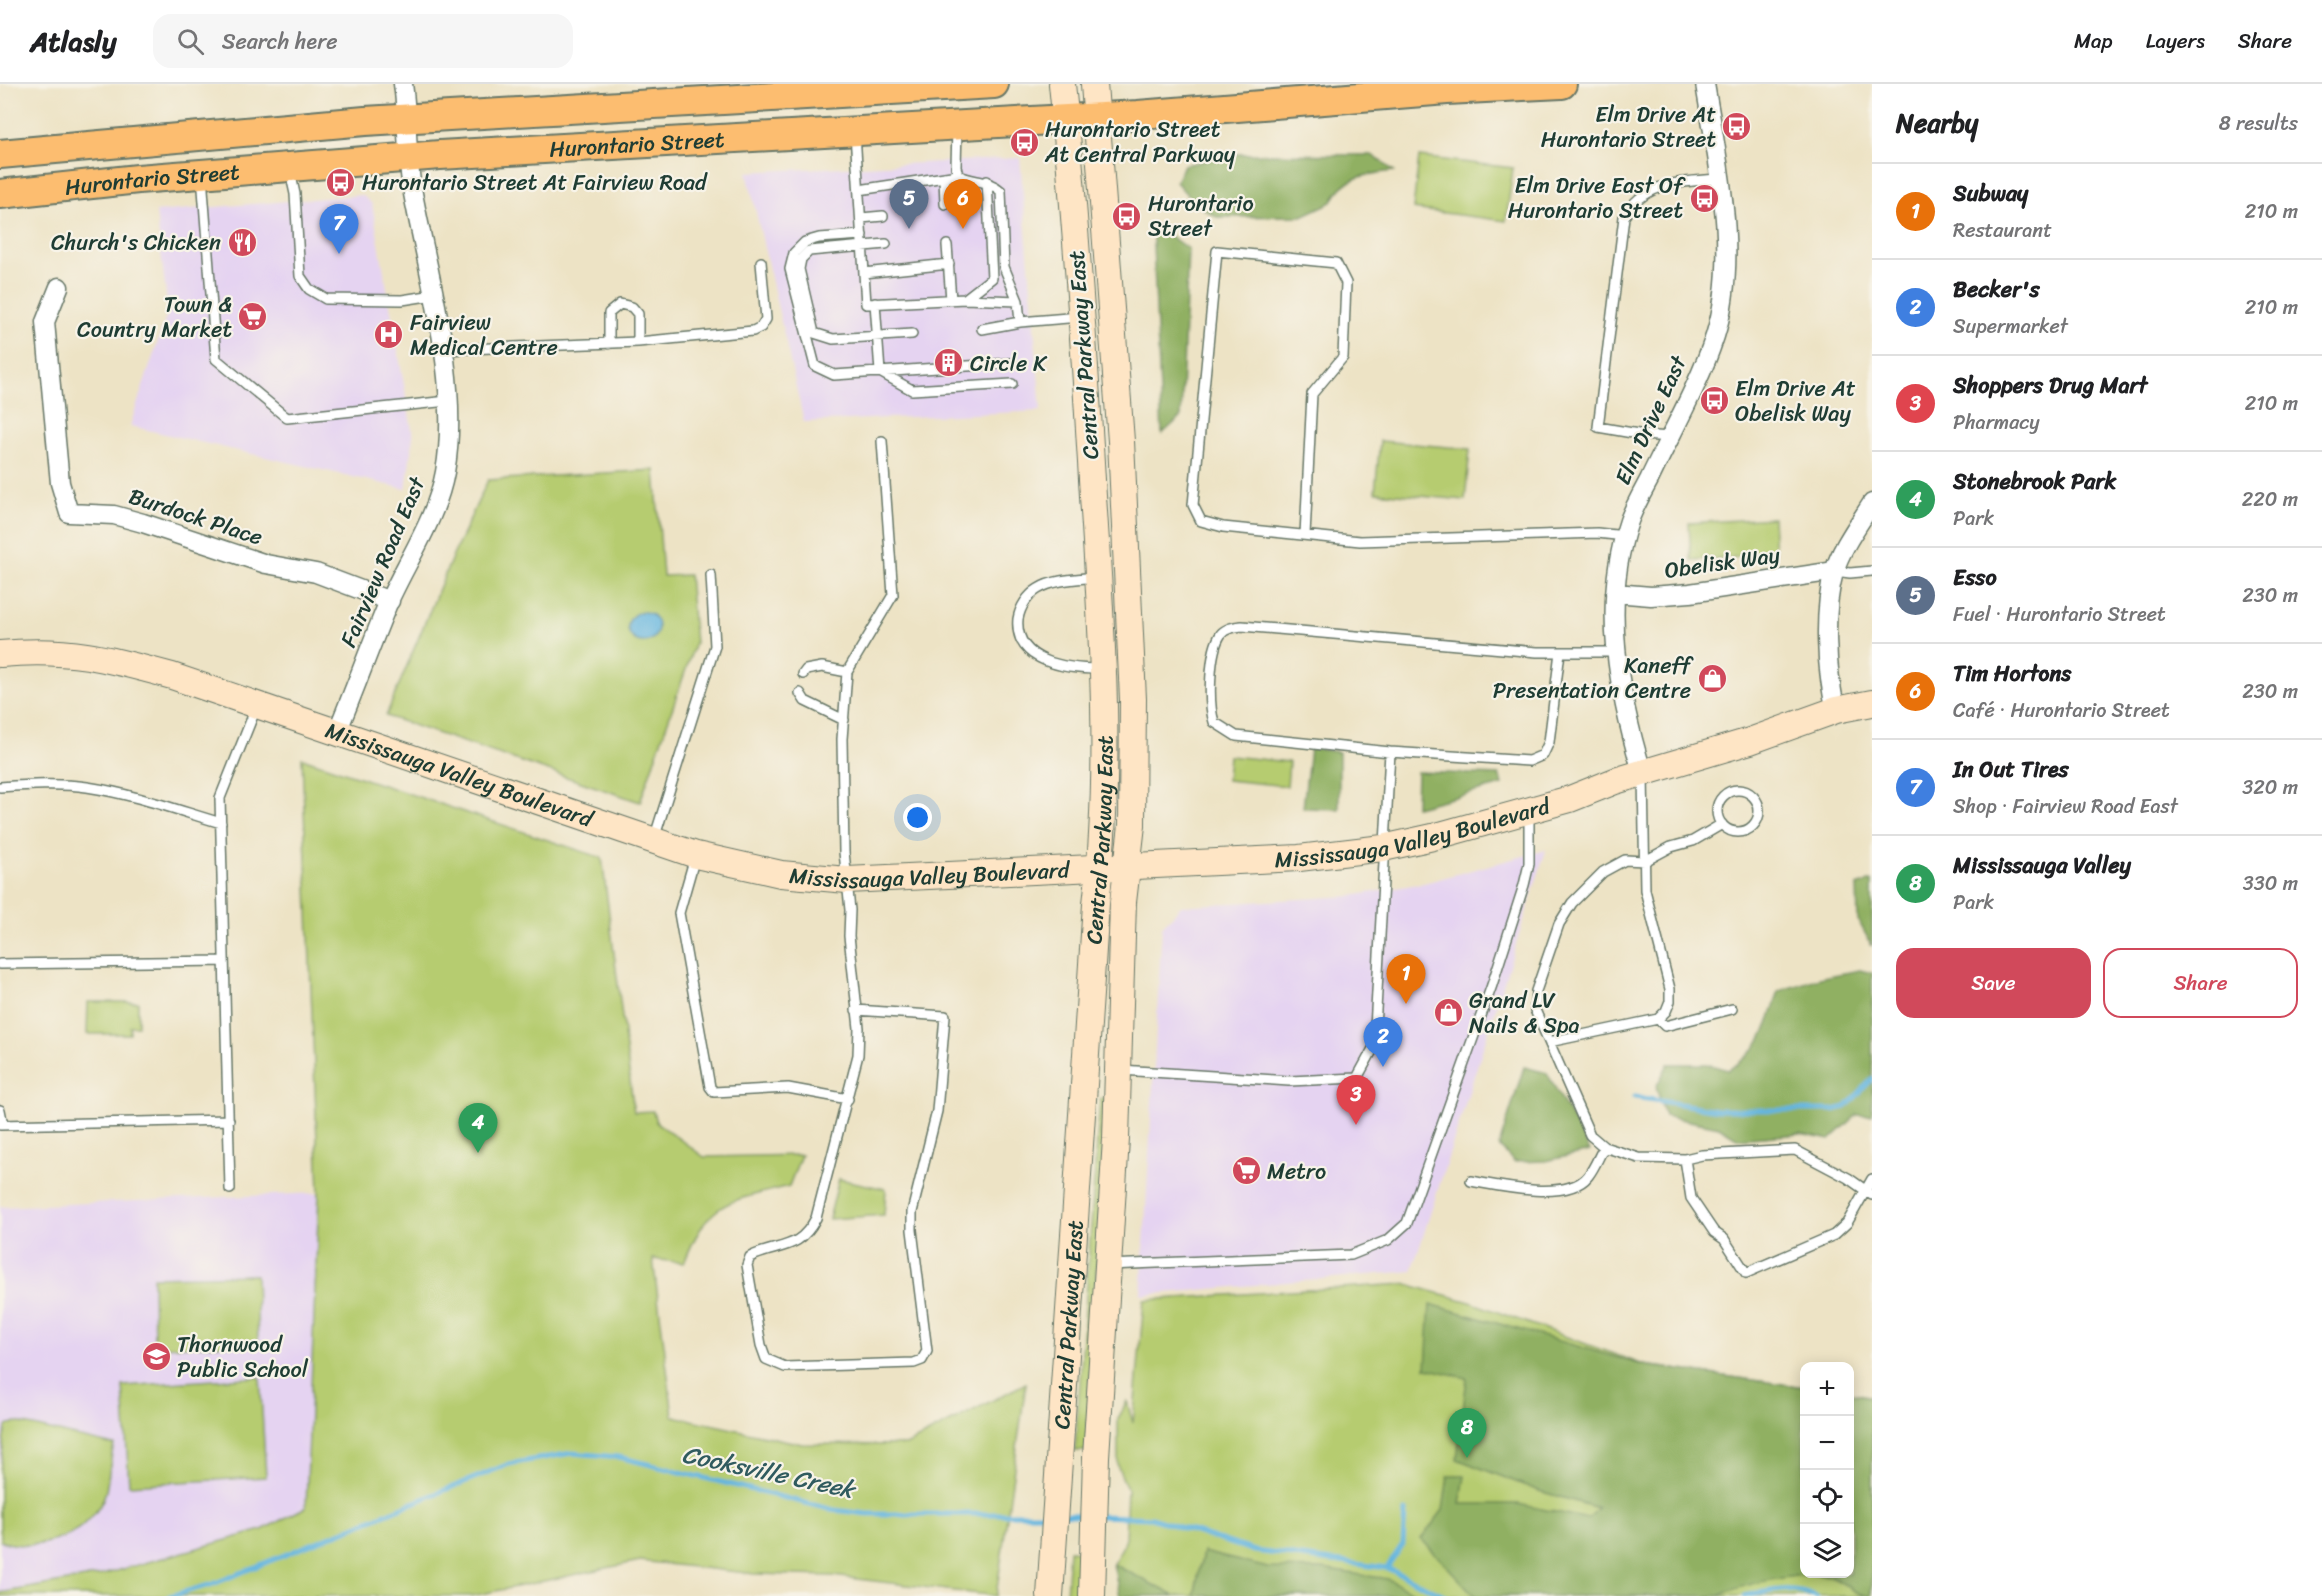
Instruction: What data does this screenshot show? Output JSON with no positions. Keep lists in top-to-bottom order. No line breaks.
{"streets":{"main road":["Hurontario Street"],"street":["Central Parkway East","Elm Drive East","Burdock Place","Fairview Road East","Obelisk Way","Mississauga Valley Boulevard"]},"crossings":[["Hurontario Street","Central Parkway East"],["Hurontario Street","Fairview Road East"],["Central Parkway East","Mississauga Valley Boulevard"],["Elm Drive East","Obelisk Way"],["Elm Drive East","Mississauga Valley Boulevard"],["Burdock Place","Fairview Road East"],["Fairview Road East","Mississauga Valley Boulevard"]],"water":["Cooksville Creek"],"places":{"bus stop":["Elm Drive At Hurontario Street","Hurontario Street At Central Parkway","Hurontario Street At Fairview Road","Elm Drive East Of Hurontario Street","Hurontario Street","Elm Drive At Obelisk Way"],"restaurant":["Church's Chicken"],"supermarket":["Town & Country Market","Metro"],"hospital":["Fairview Medical Centre"],"building":["Circle K"],"shop":["Kaneff Presentation Centre","Grand LV Nails & Spa"],"school or university":["Thornwood Public School"]},"page":{"header":"Atlasly","search":"Search here","nav":["Map","Layers","Share"],"heading":["Nearby","8 results"],"list":[{"mark":"1","name":"Subway","note":"Restaurant","value":"210 m"},{"mark":"2","name":"Becker's","note":"Supermarket","value":"210 m"},{"mark":"3","name":"Shoppers Drug Mart","note":"Pharmacy","value":"210 m"},{"mark":"4","name":"Stonebrook Park","note":"Park","value":"220 m"},{"mark":"5","name":"Esso","note":"Fuel · Hurontario Street","value":"230 m"},{"mark":"6","name":"Tim Hortons","note":"Café · Hurontario Street","value":"230 m"},{"mark":"7","name":"In Out Tires","note":"Shop · Fairview Road East","value":"320 m"},{"mark":"8","name":"Mississauga Valley","note":"Park","value":"330 m"}],"pins":["5","6","7","1","2","3","4","8"],"buttons":["Save","Share"],"map_buttons":["+","−"]}}
